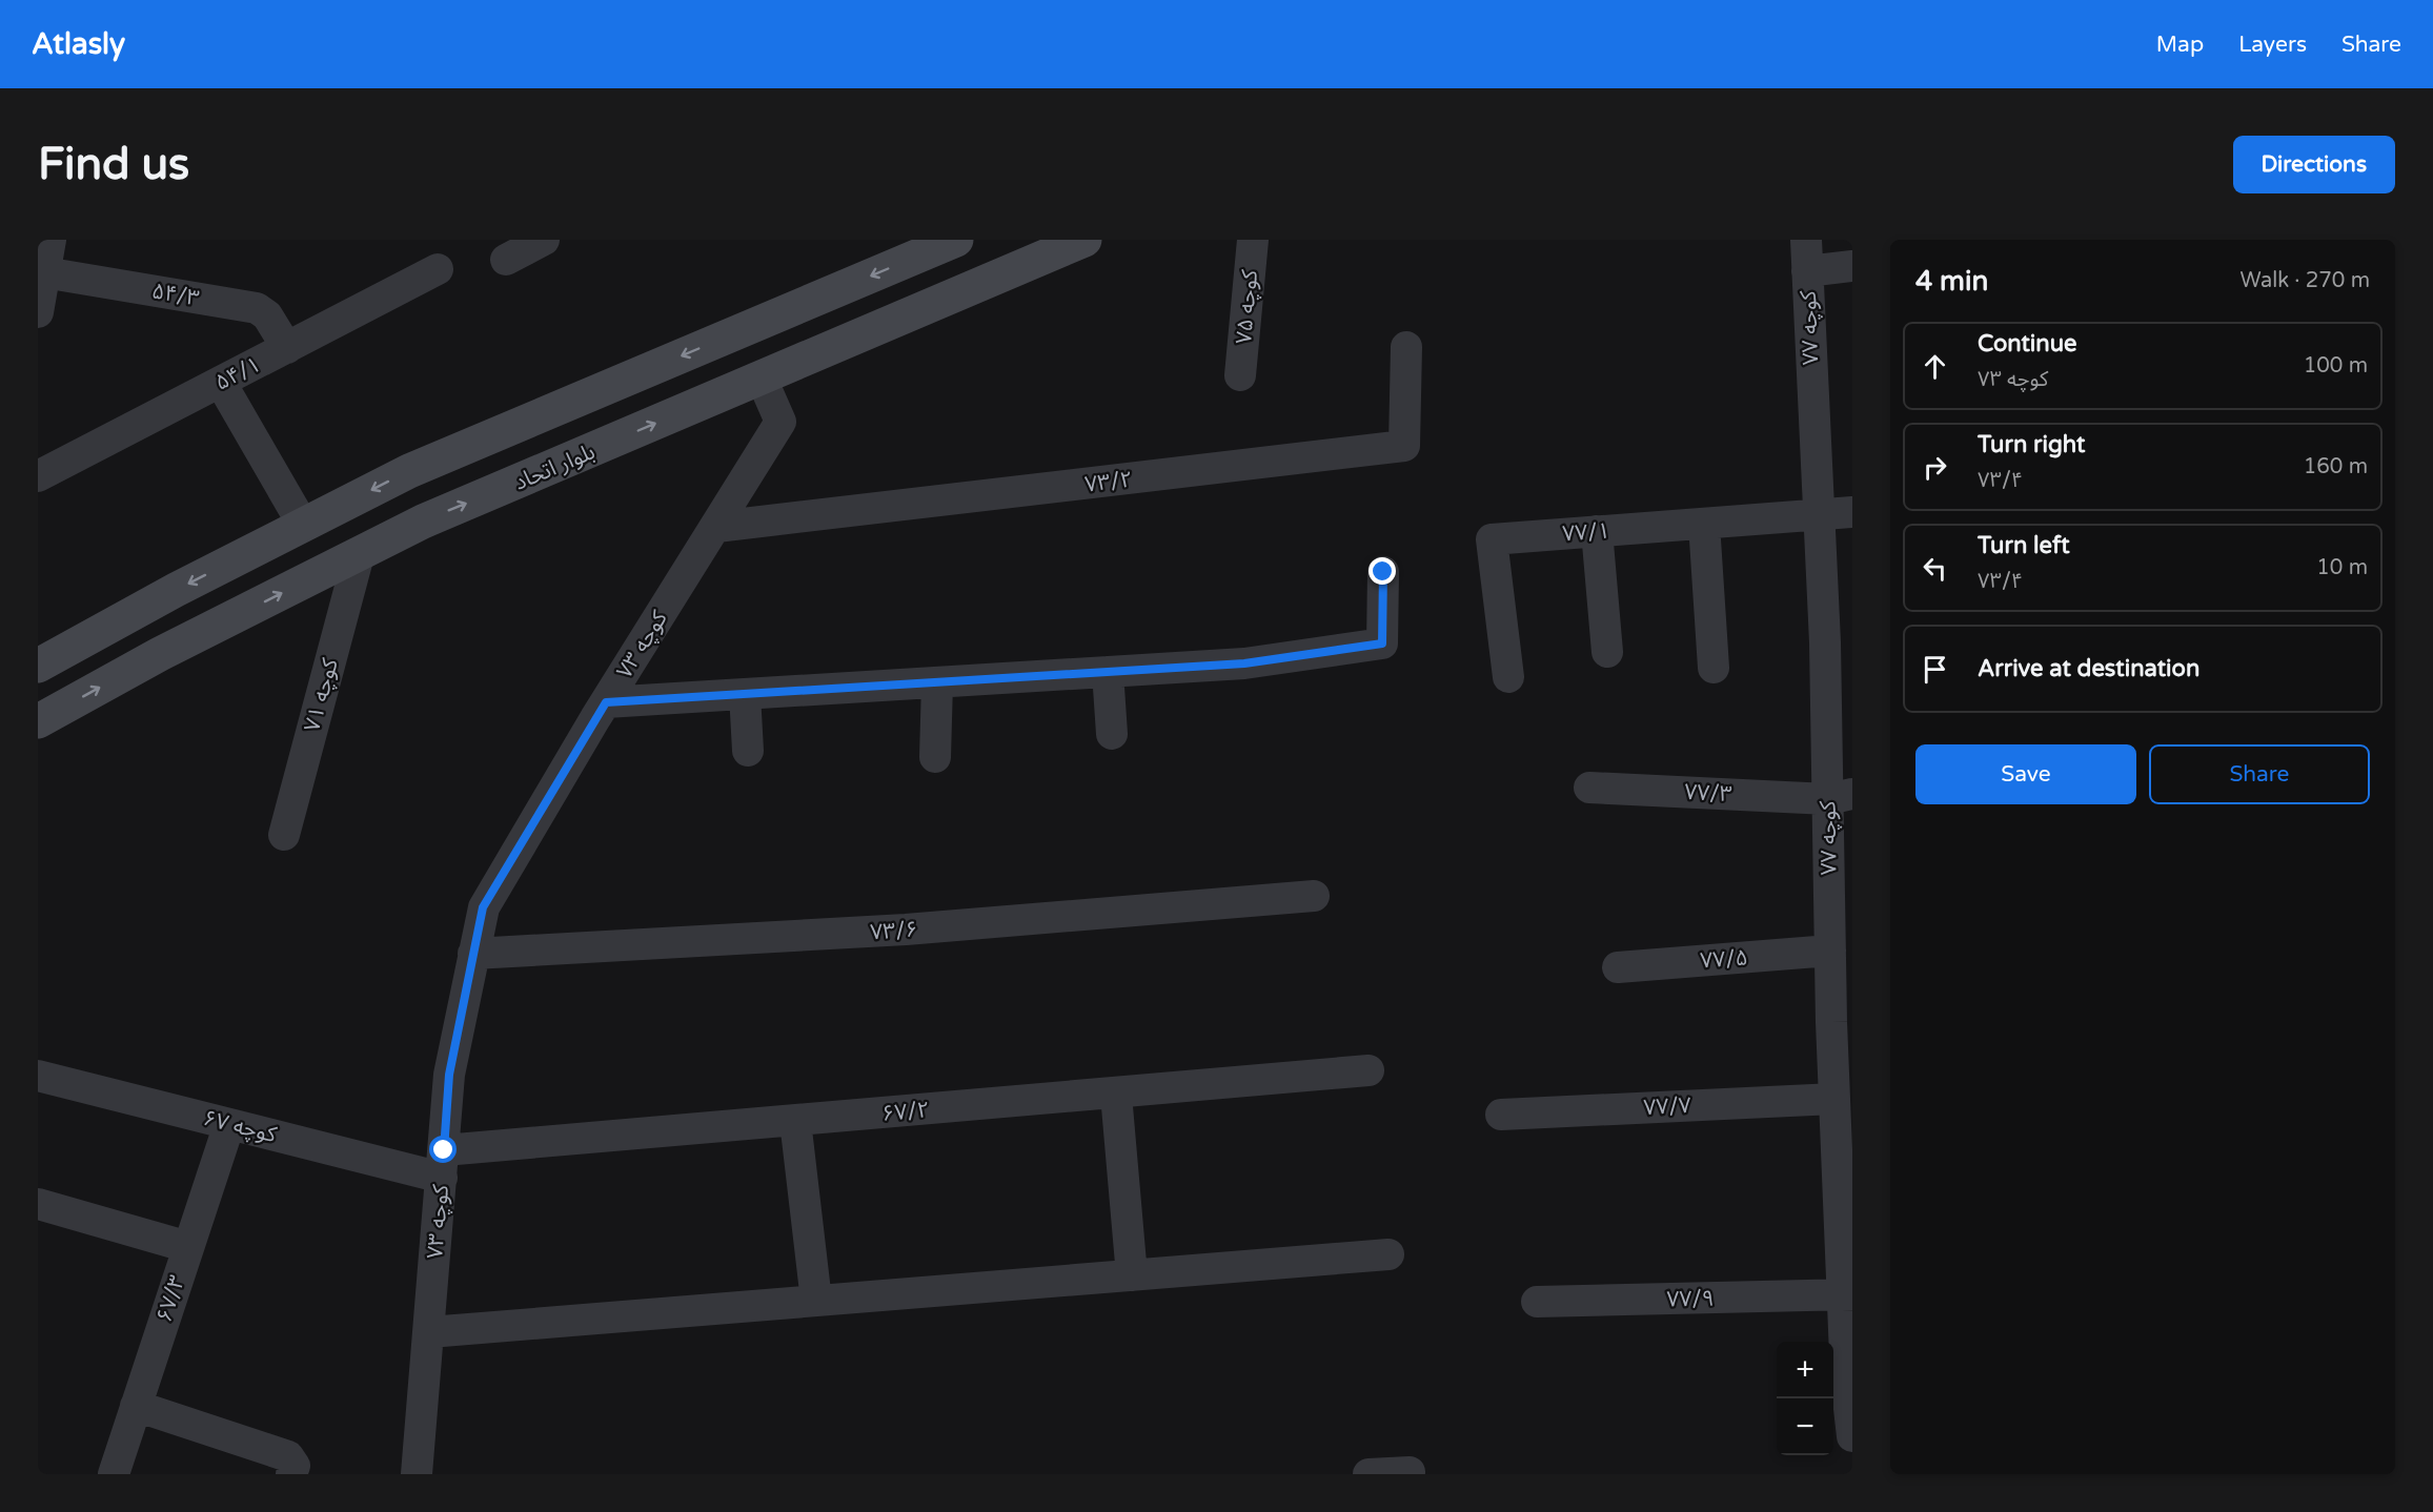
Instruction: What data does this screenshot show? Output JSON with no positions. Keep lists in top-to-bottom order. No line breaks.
{"streets":{"main road":["بلوار اتحاد"],"street":["۵۴/۳","کوچه ۷۵","کوچه ۷۷","۵۴/۱","۷۳/۲","۷۷/۱","کوچه ۷۳","کوچه ۷۱","۷۷/۳","۷۳/۶","۷۷/۵","۷۷/۷","۶۷/۲","کوچه ۶۷","۶۷/۳","۷۷/۹"]},"crossings":[["۵۴/۳","۵۴/۱"],["کوچه ۷۷","۷۷/۱"],["کوچه ۷۷","۷۷/۳"],["کوچه ۷۷","۷۷/۵"],["کوچه ۷۷","۷۷/۷"],["کوچه ۷۷","۷۷/۹"],["بلوار اتحاد","کوچه ۷۳"],["بلوار اتحاد","کوچه ۷۱"],["۷۳/۲","کوچه ۷۳"],["کوچه ۷۳","۷۳/۶"],["کوچه ۷۳","۶۷/۲"],["کوچه ۷۳","کوچه ۶۷"],["۶۷/۲","کوچه ۶۷"],["کوچه ۶۷","۶۷/۳"]],"page":{"header":"Atlasly","nav":["Map","Layers","Share"],"buttons":["Directions",["Save","Share"]],"title":"Find us","heading":["4 min","Walk · 270 m"],"list":[["Continue","کوچه ۷۳","100 m"],["Turn right","۷۳/۴","160 m"],["Turn left","۷۳/۴","10 m"],"Arrive at destination"],"map_buttons":["+","−"]}}
